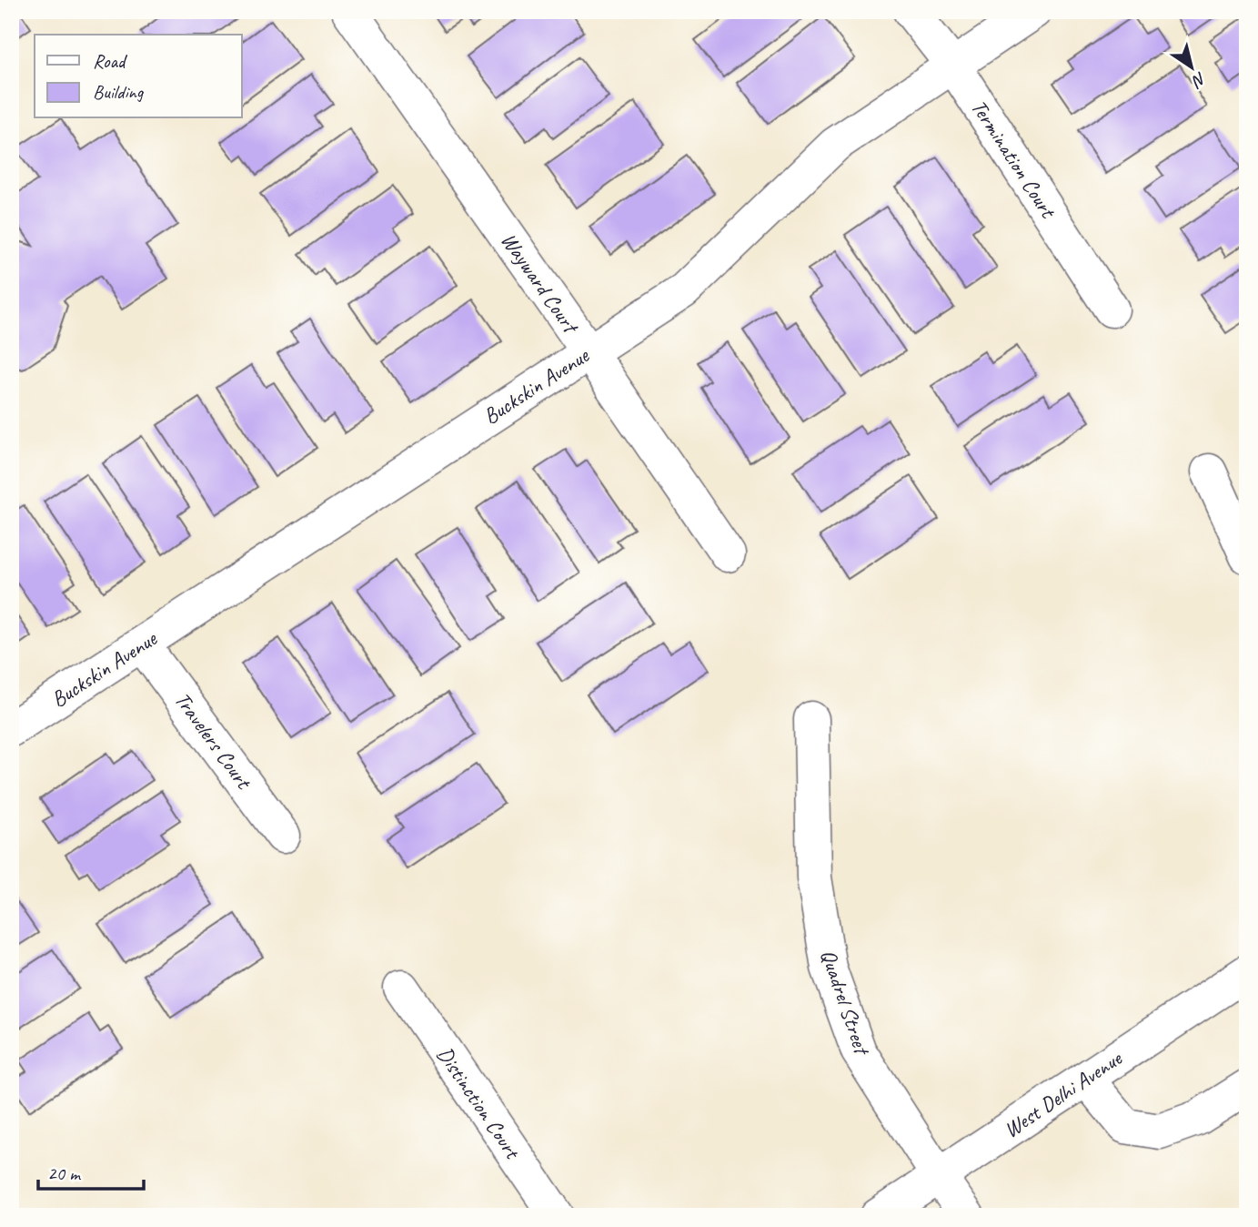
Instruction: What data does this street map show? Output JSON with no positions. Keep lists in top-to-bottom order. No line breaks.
{"streets":{"street":["Termination Court","Wayward Court","Buckskin Avenue","Travelers Court","Quadrel Street","West Delhi Avenue","Distinction Court"]},"crossings":[["Termination Court","Buckskin Avenue"],["Wayward Court","Buckskin Avenue"],["Buckskin Avenue","Travelers Court"],["Quadrel Street","West Delhi Avenue"]],"legend":["Road","Building"],"scale_bar":"20 m","north":"bottom right"}
